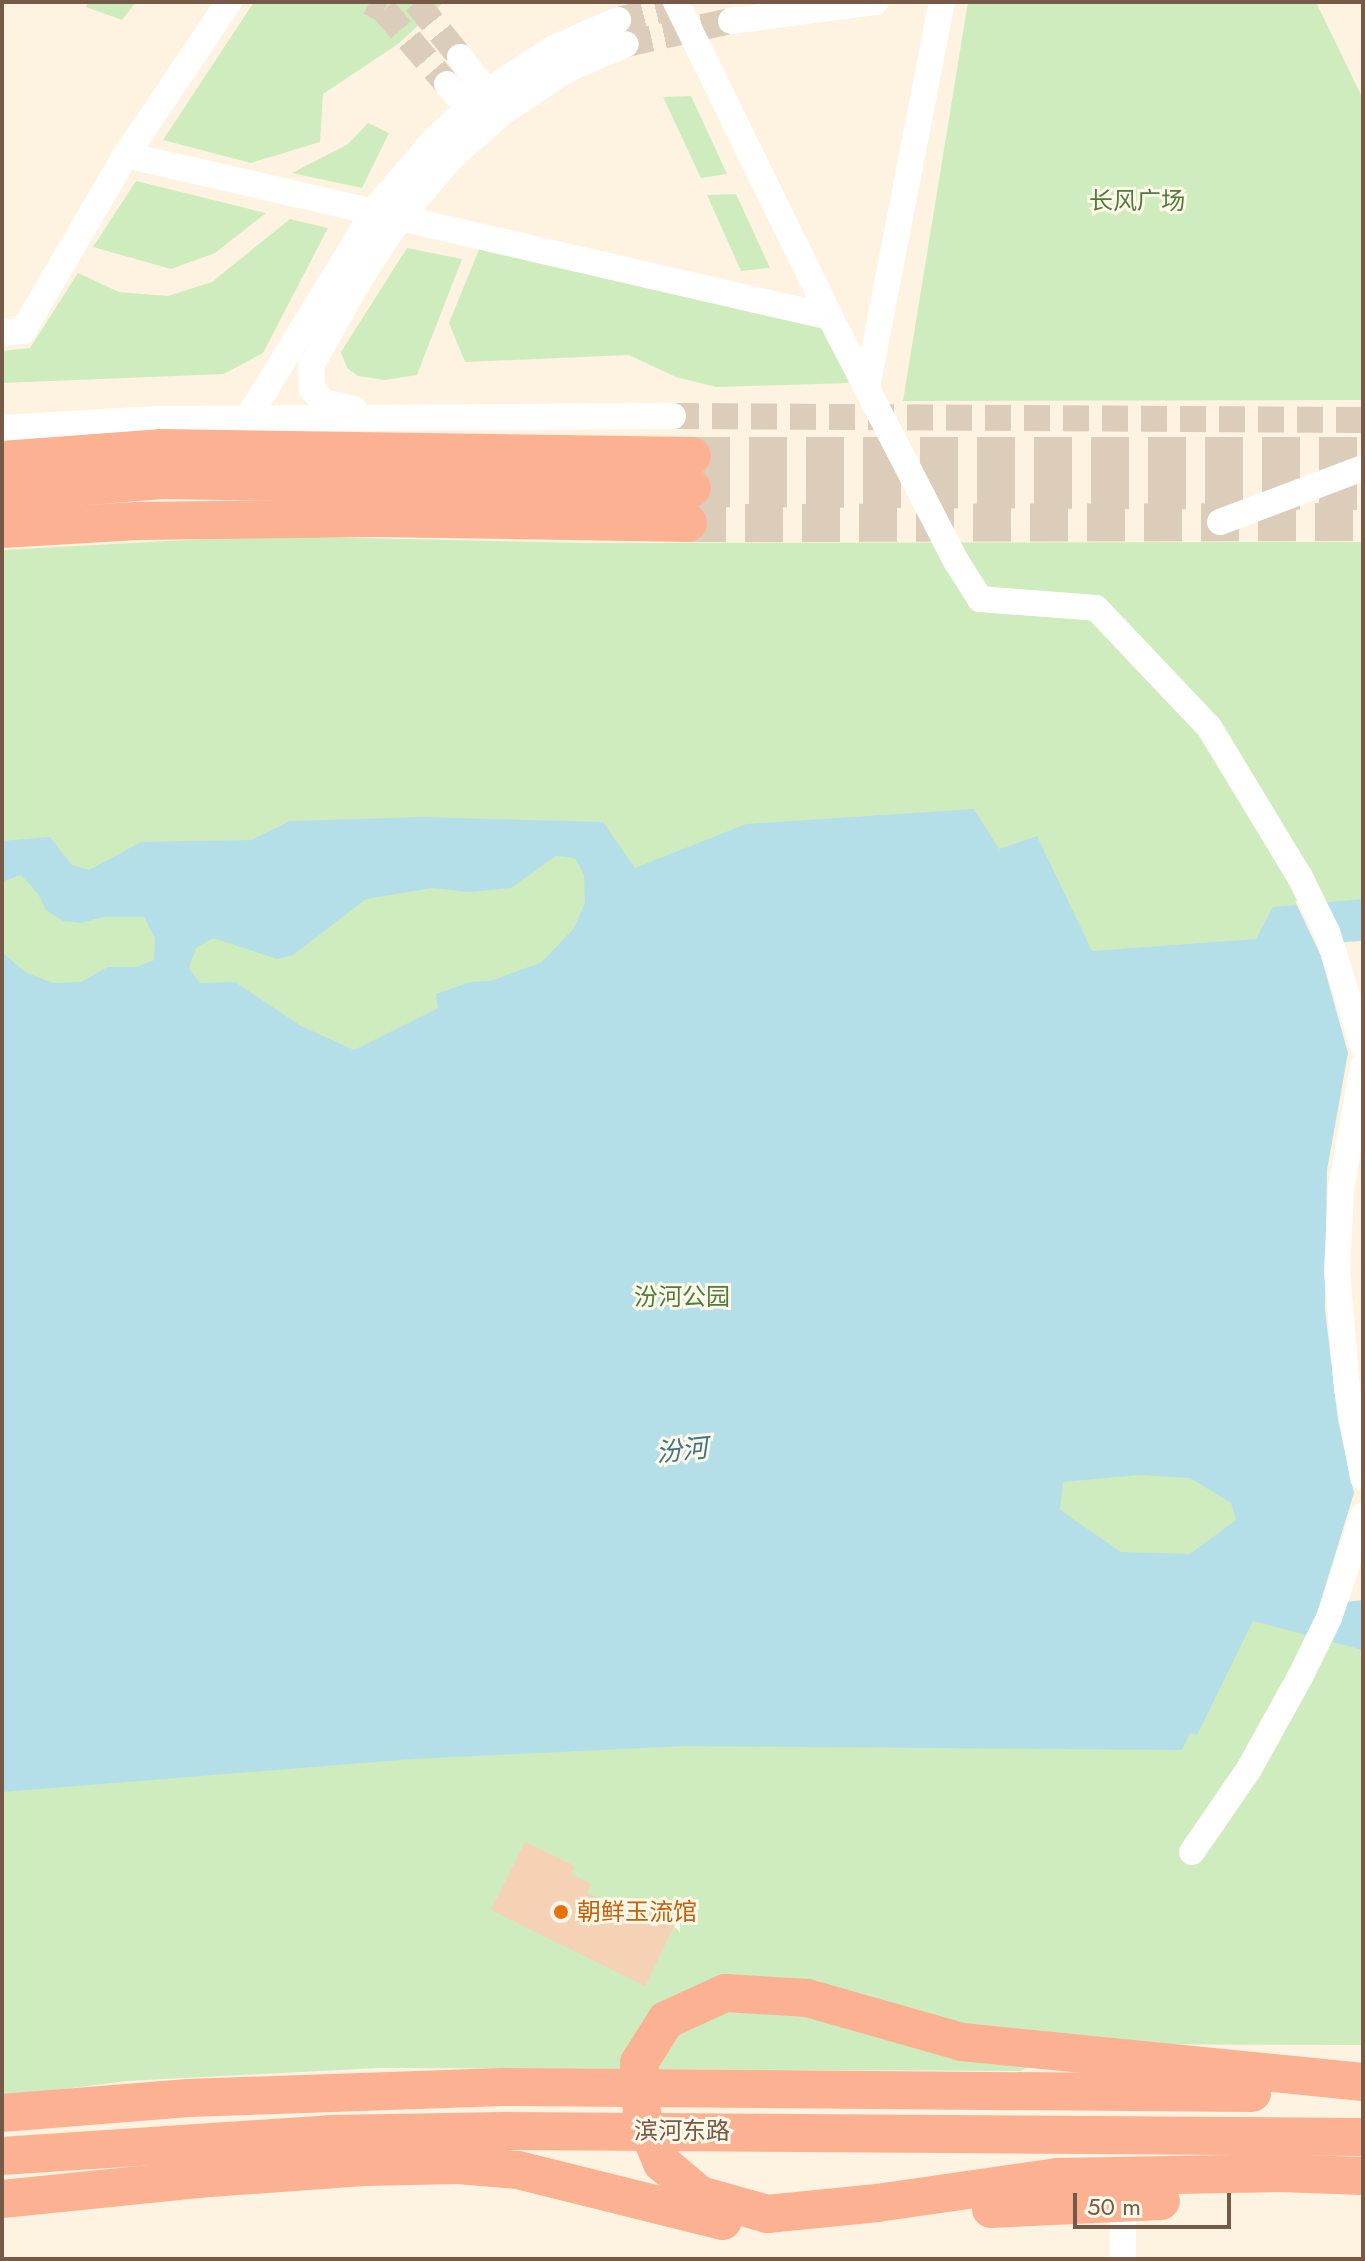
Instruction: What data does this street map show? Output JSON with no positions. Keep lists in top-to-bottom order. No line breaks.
{"streets":{"highway":["滨河东路"]},"water":["汾河"],"parks":["长风广场","汾河公园"],"places":["朝鲜玉流馆"],"scale_bar":"50 m"}
